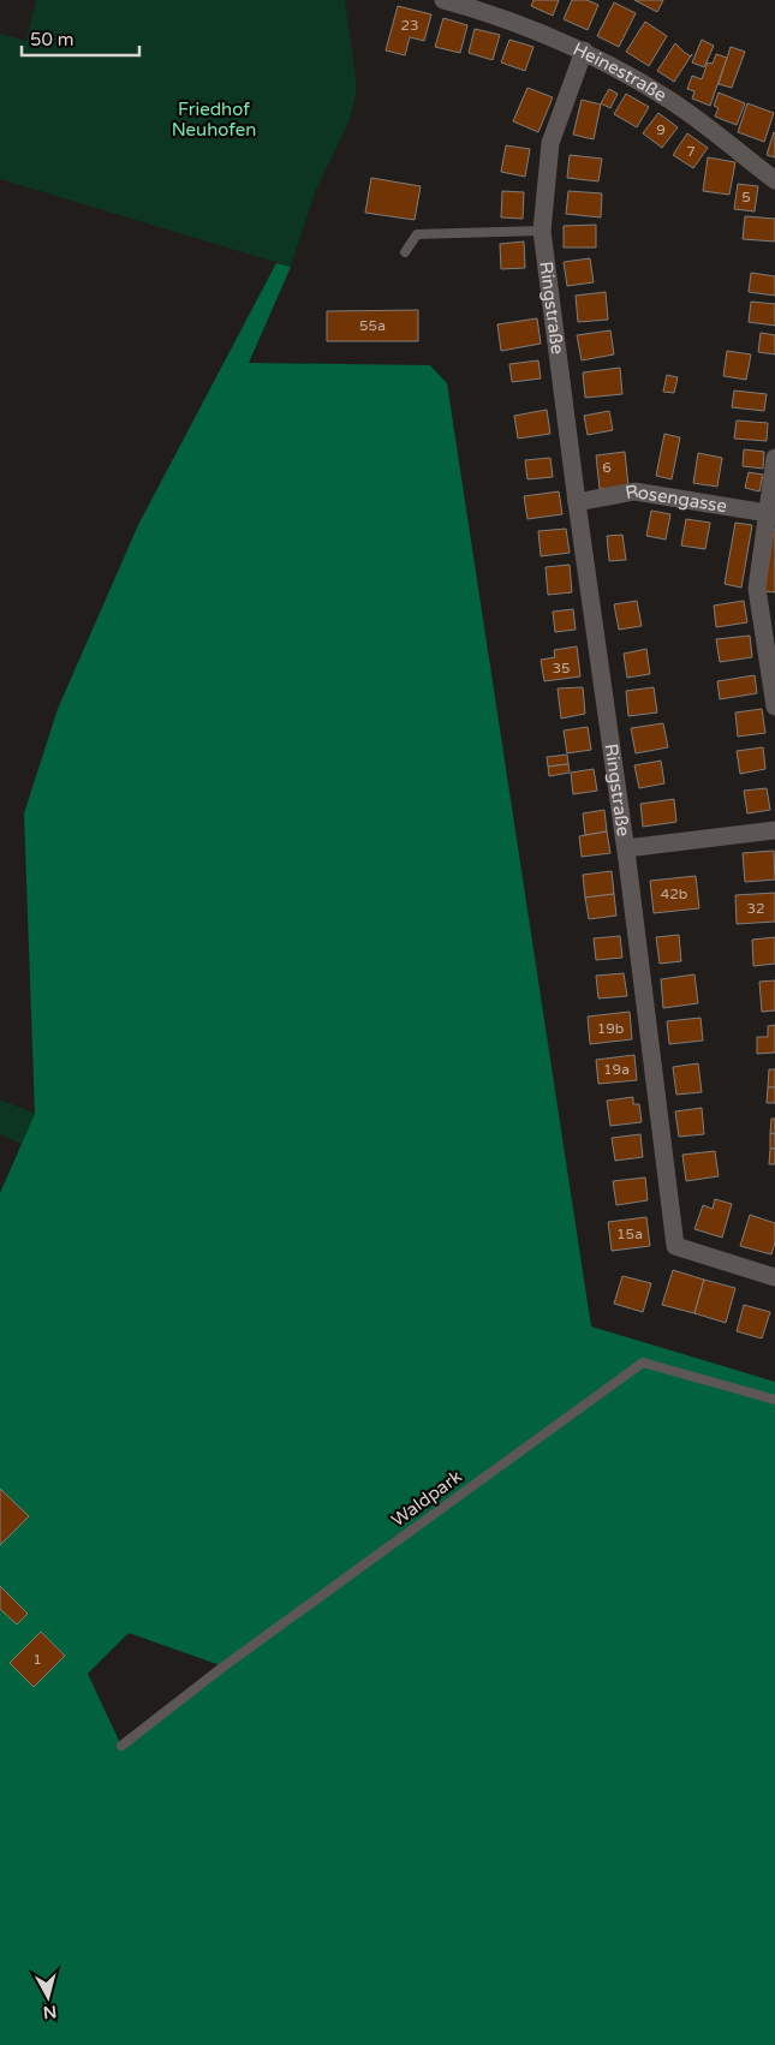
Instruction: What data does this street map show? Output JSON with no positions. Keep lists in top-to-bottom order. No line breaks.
{"streets":{"street":["Heinestraße","Ringstraße","Rosengasse"],"lane":["Waldpark"]},"crossings":[["Heinestraße","Ringstraße"],["Ringstraße","Rosengasse"]],"parks":["Friedhof Neuhofen"],"house_numbers":["23","9","7","5","55a","6","35","42b","32","19b","19a","15a","1"],"scale_bar":"50 m","north":"bottom"}
